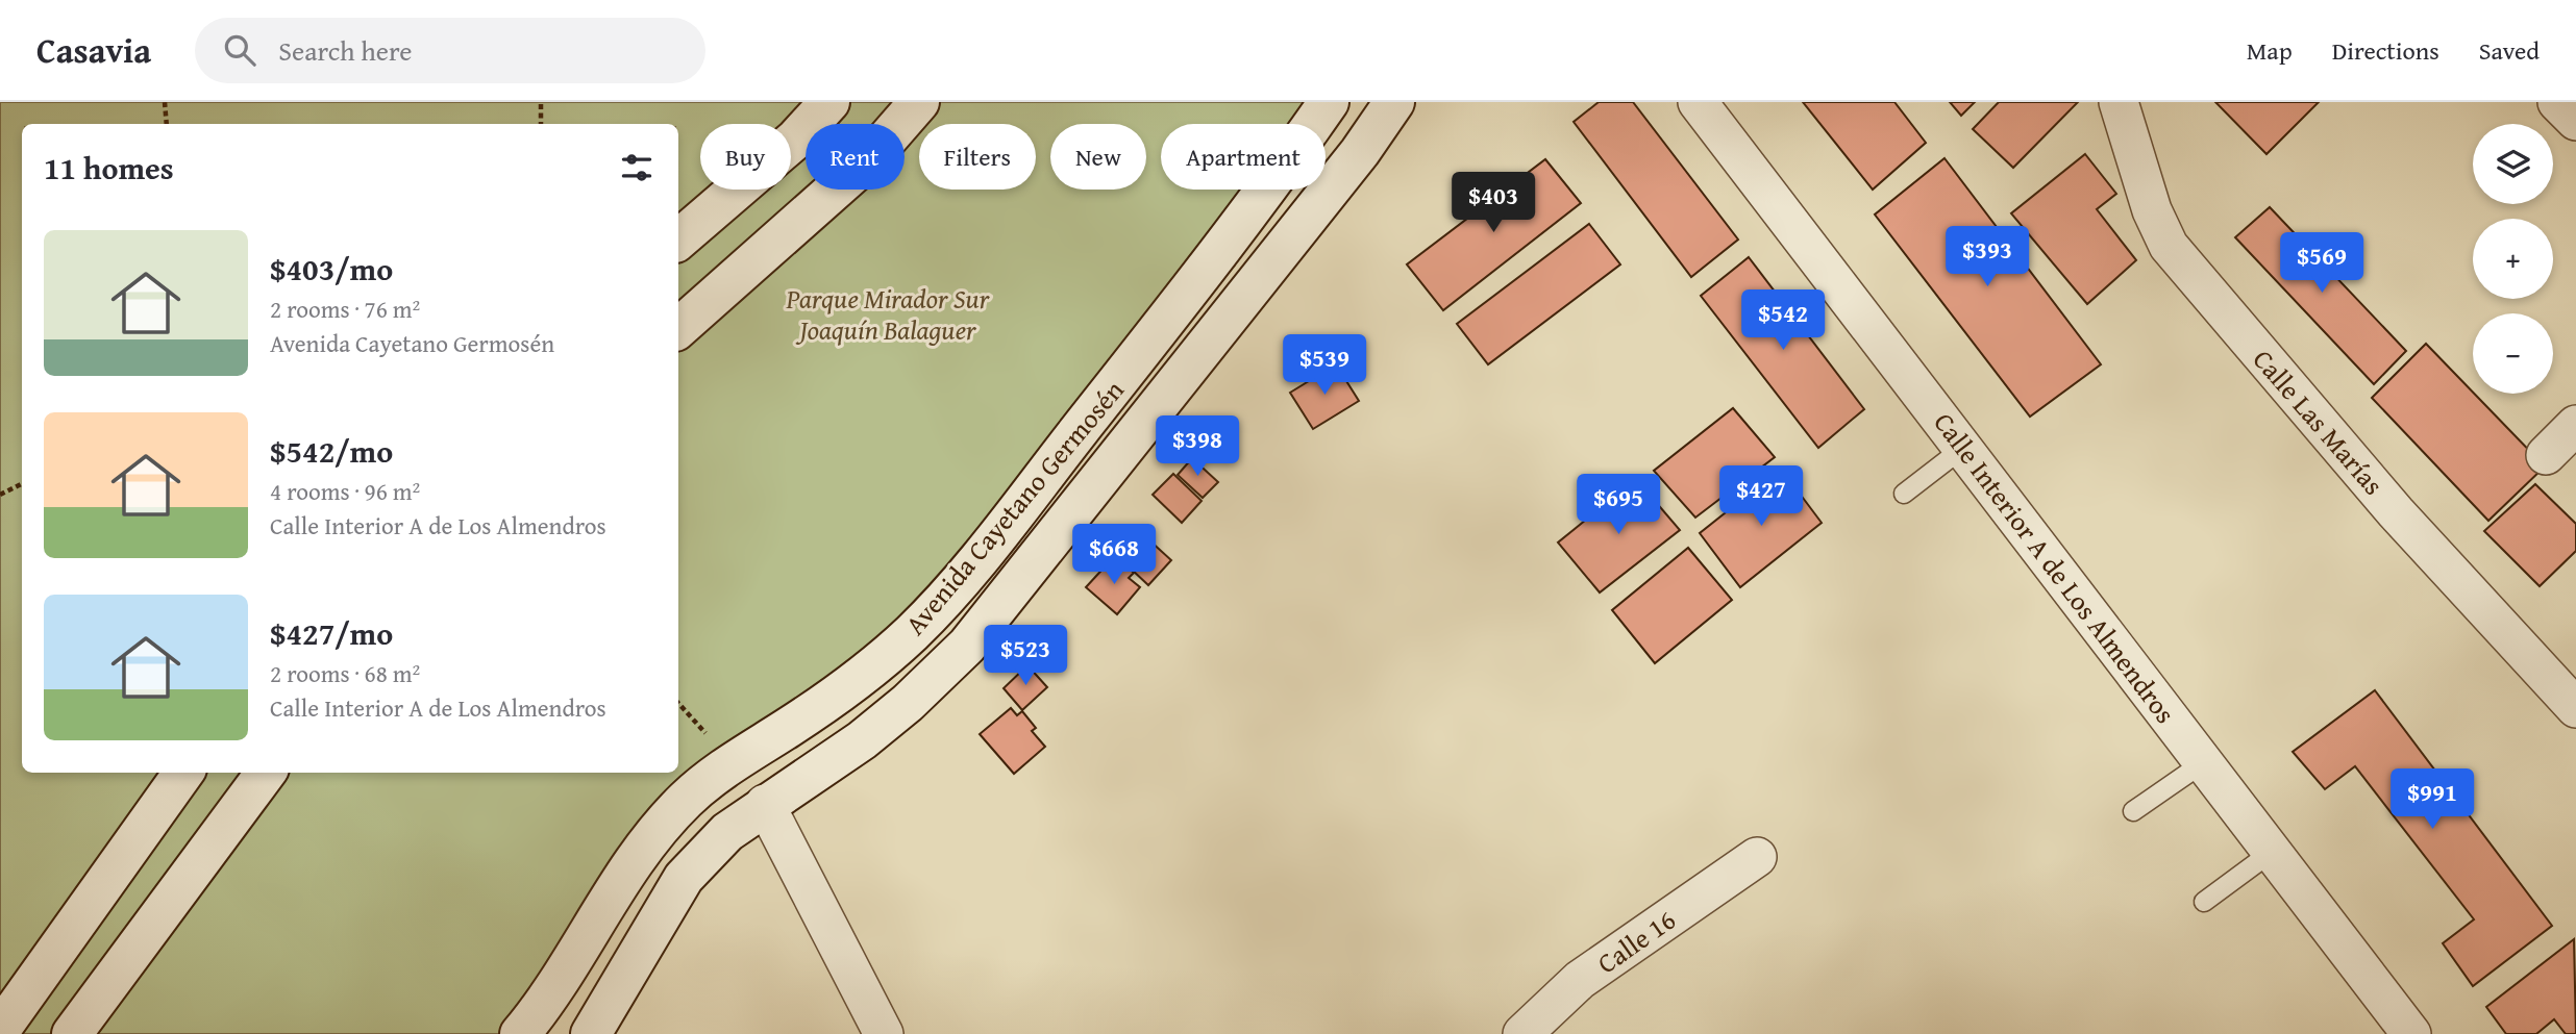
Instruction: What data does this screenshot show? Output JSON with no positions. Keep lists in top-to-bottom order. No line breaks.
{"streets":{"street":["Calle Las Marías","Avenida Cayetano Germosén","Calle Interior A de Los Almendros","Calle 16"]},"parks":["Parque Mirador Sur Joaquín Balaguer"],"page":{"header":"Casavia","search":"Search here","nav":["Map","Directions","Saved"],"map_buttons":["+","−"],"chip":["Buy","Rent","Filters","New","Apartment"],"heading":"11 homes","price":["$403","$393","$569","$542","$539","$398","$427","$695","$668","$523","$991"],"list":[{"name":"$403/mo","note":"2 rooms · 76 m² · Avenida Cayetano Germosén"},{"name":"$542/mo","note":"4 rooms · 96 m² · Calle Interior A de Los Almendros"},{"name":"$427/mo","note":"2 rooms · 68 m² · Calle Interior A de Los Almendros"}]}}
